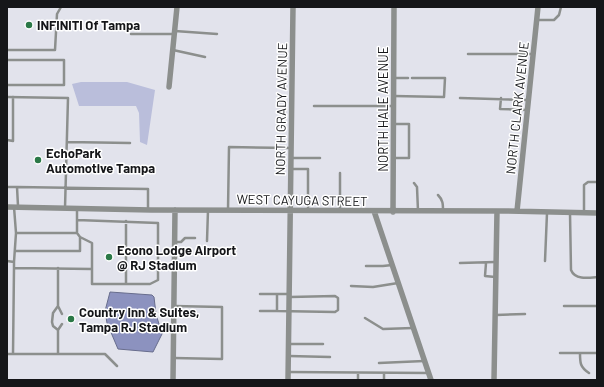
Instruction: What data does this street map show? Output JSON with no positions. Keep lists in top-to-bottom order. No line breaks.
{"streets":{"street":["NORTH CLARK AVENUE","NORTH GRADY AVENUE","NORTH HALE AVENUE","WEST CAYUGA STREET"]},"crossings":[["NORTH CLARK AVENUE","WEST CAYUGA STREET"],["NORTH GRADY AVENUE","WEST CAYUGA STREET"],["NORTH HALE AVENUE","WEST CAYUGA STREET"]],"places":["INFINITI Of Tampa","EchoPark Automotive Tampa","Econo Lodge Airport @ RJ Stadium","Country Inn & Suites, Tampa RJ Stadium"]}
